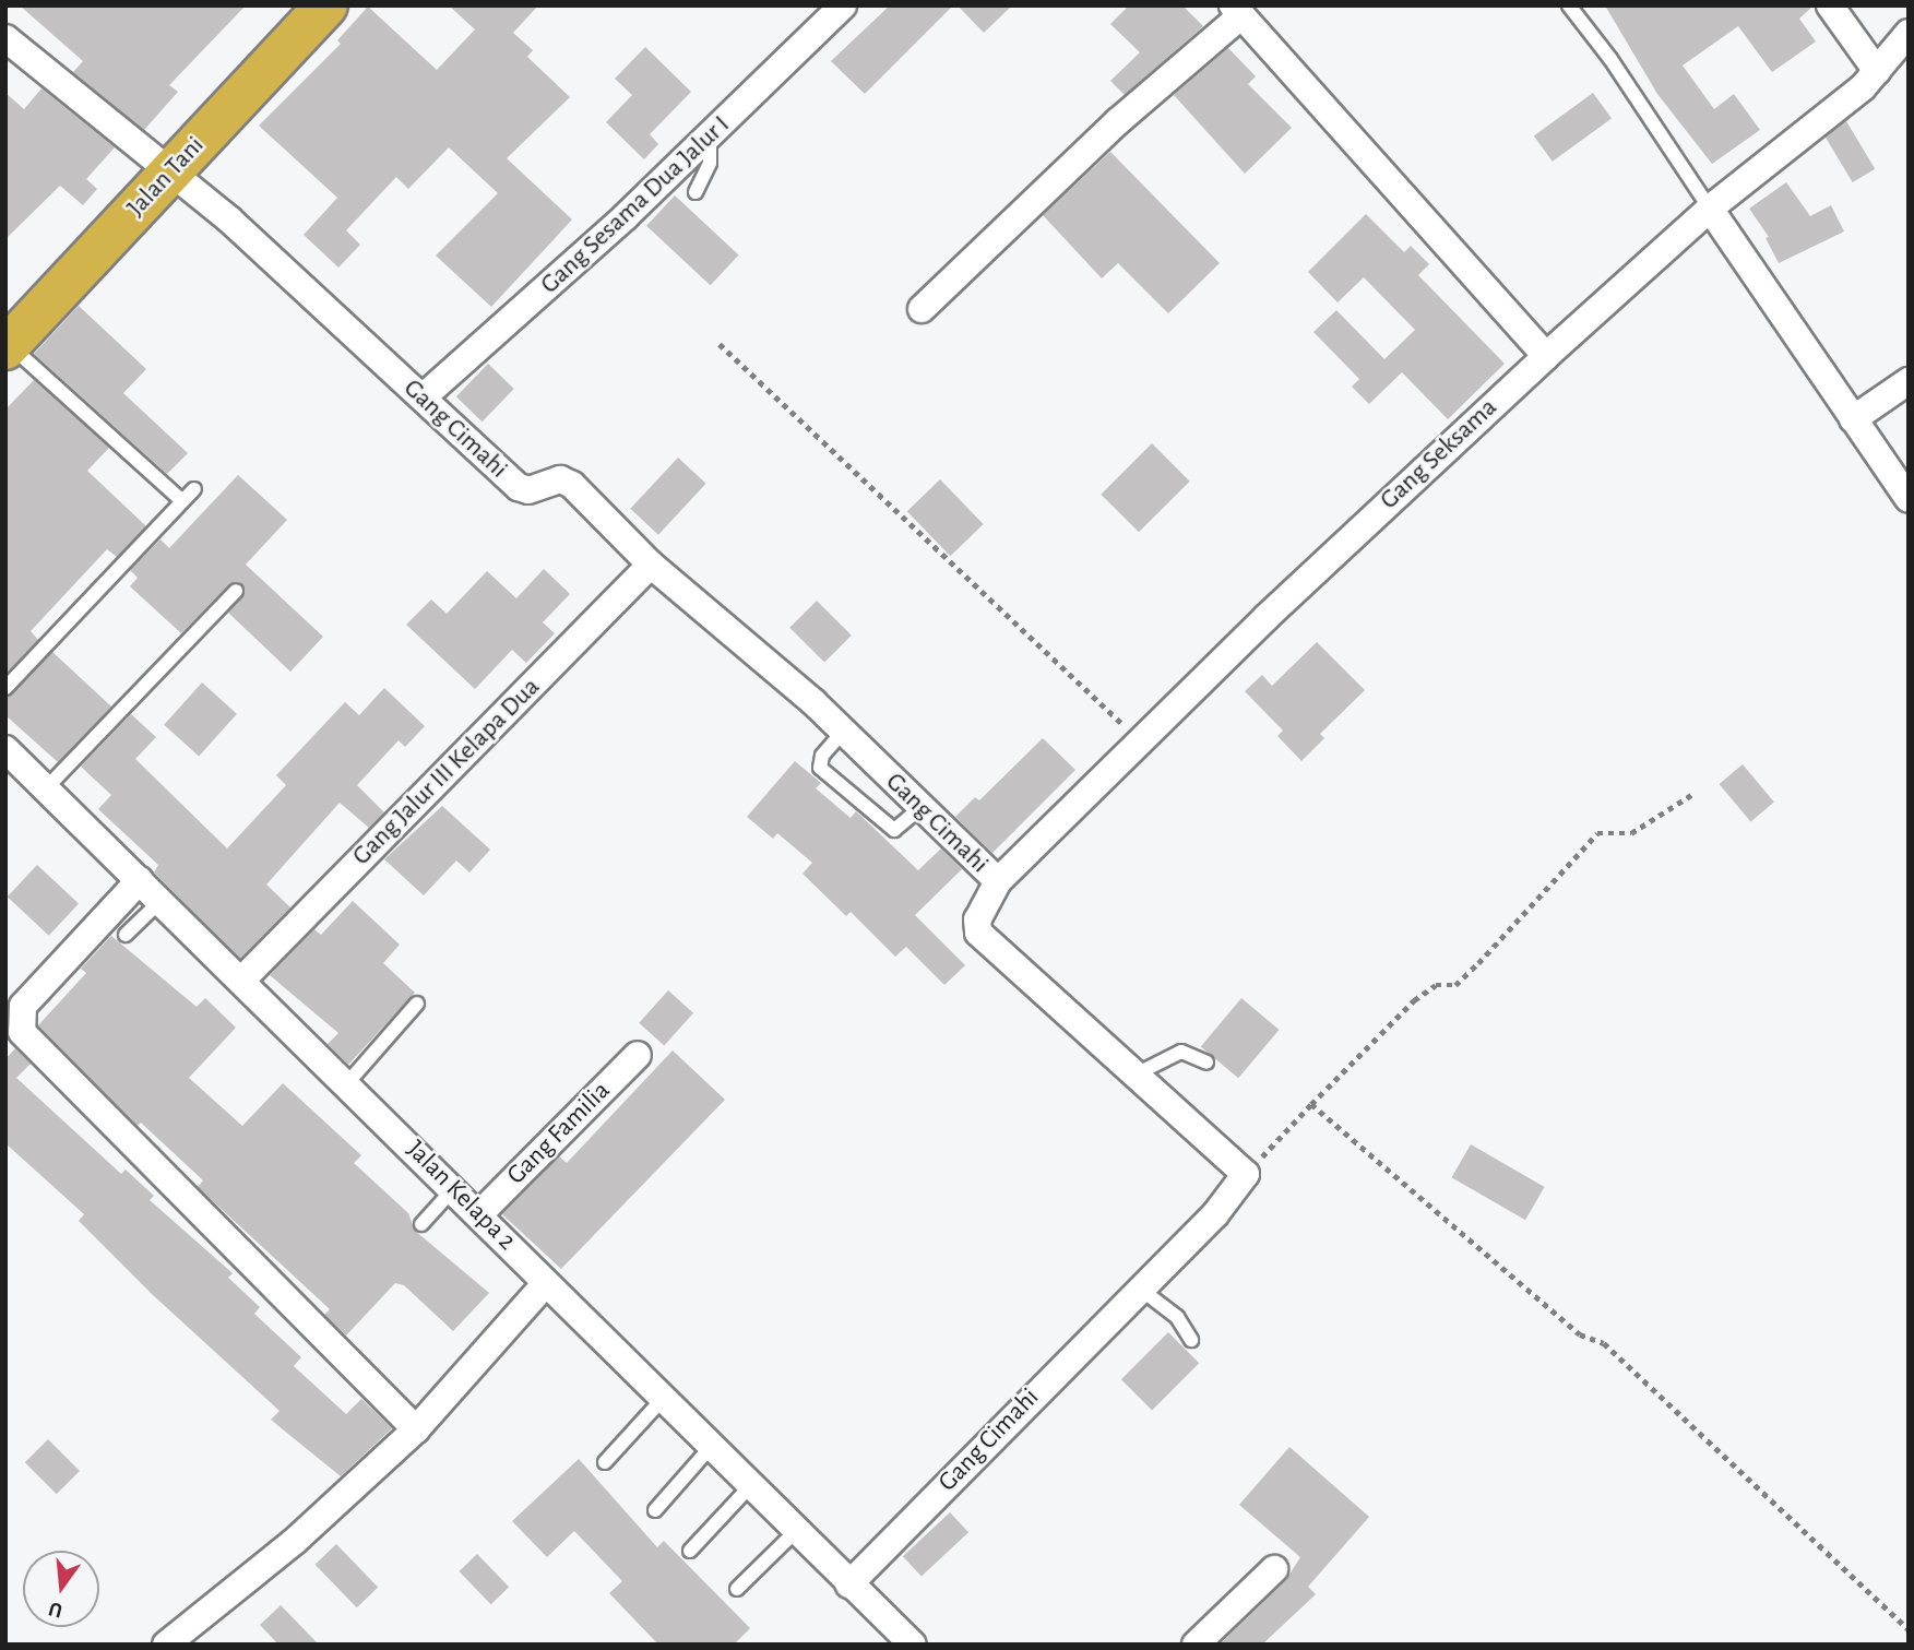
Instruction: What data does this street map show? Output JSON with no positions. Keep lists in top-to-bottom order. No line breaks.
{"streets":{"highway":["Jalan Tani"],"street":["Gang Sesama Dua Jalur I","Gang Cimahi","Gang Seksama","Gang Jalur III Kelapa Dua","Gang Familia","Jalan Kelapa 2"]},"crossings":[["Jalan Tani","Gang Cimahi"],["Gang Sesama Dua Jalur I","Gang Cimahi"],["Gang Cimahi","Gang Seksama"],["Gang Cimahi","Gang Jalur III Kelapa Dua"],["Gang Cimahi","Jalan Kelapa 2"],["Gang Jalur III Kelapa Dua","Jalan Kelapa 2"],["Gang Familia","Jalan Kelapa 2"]],"north":"bottom"}
